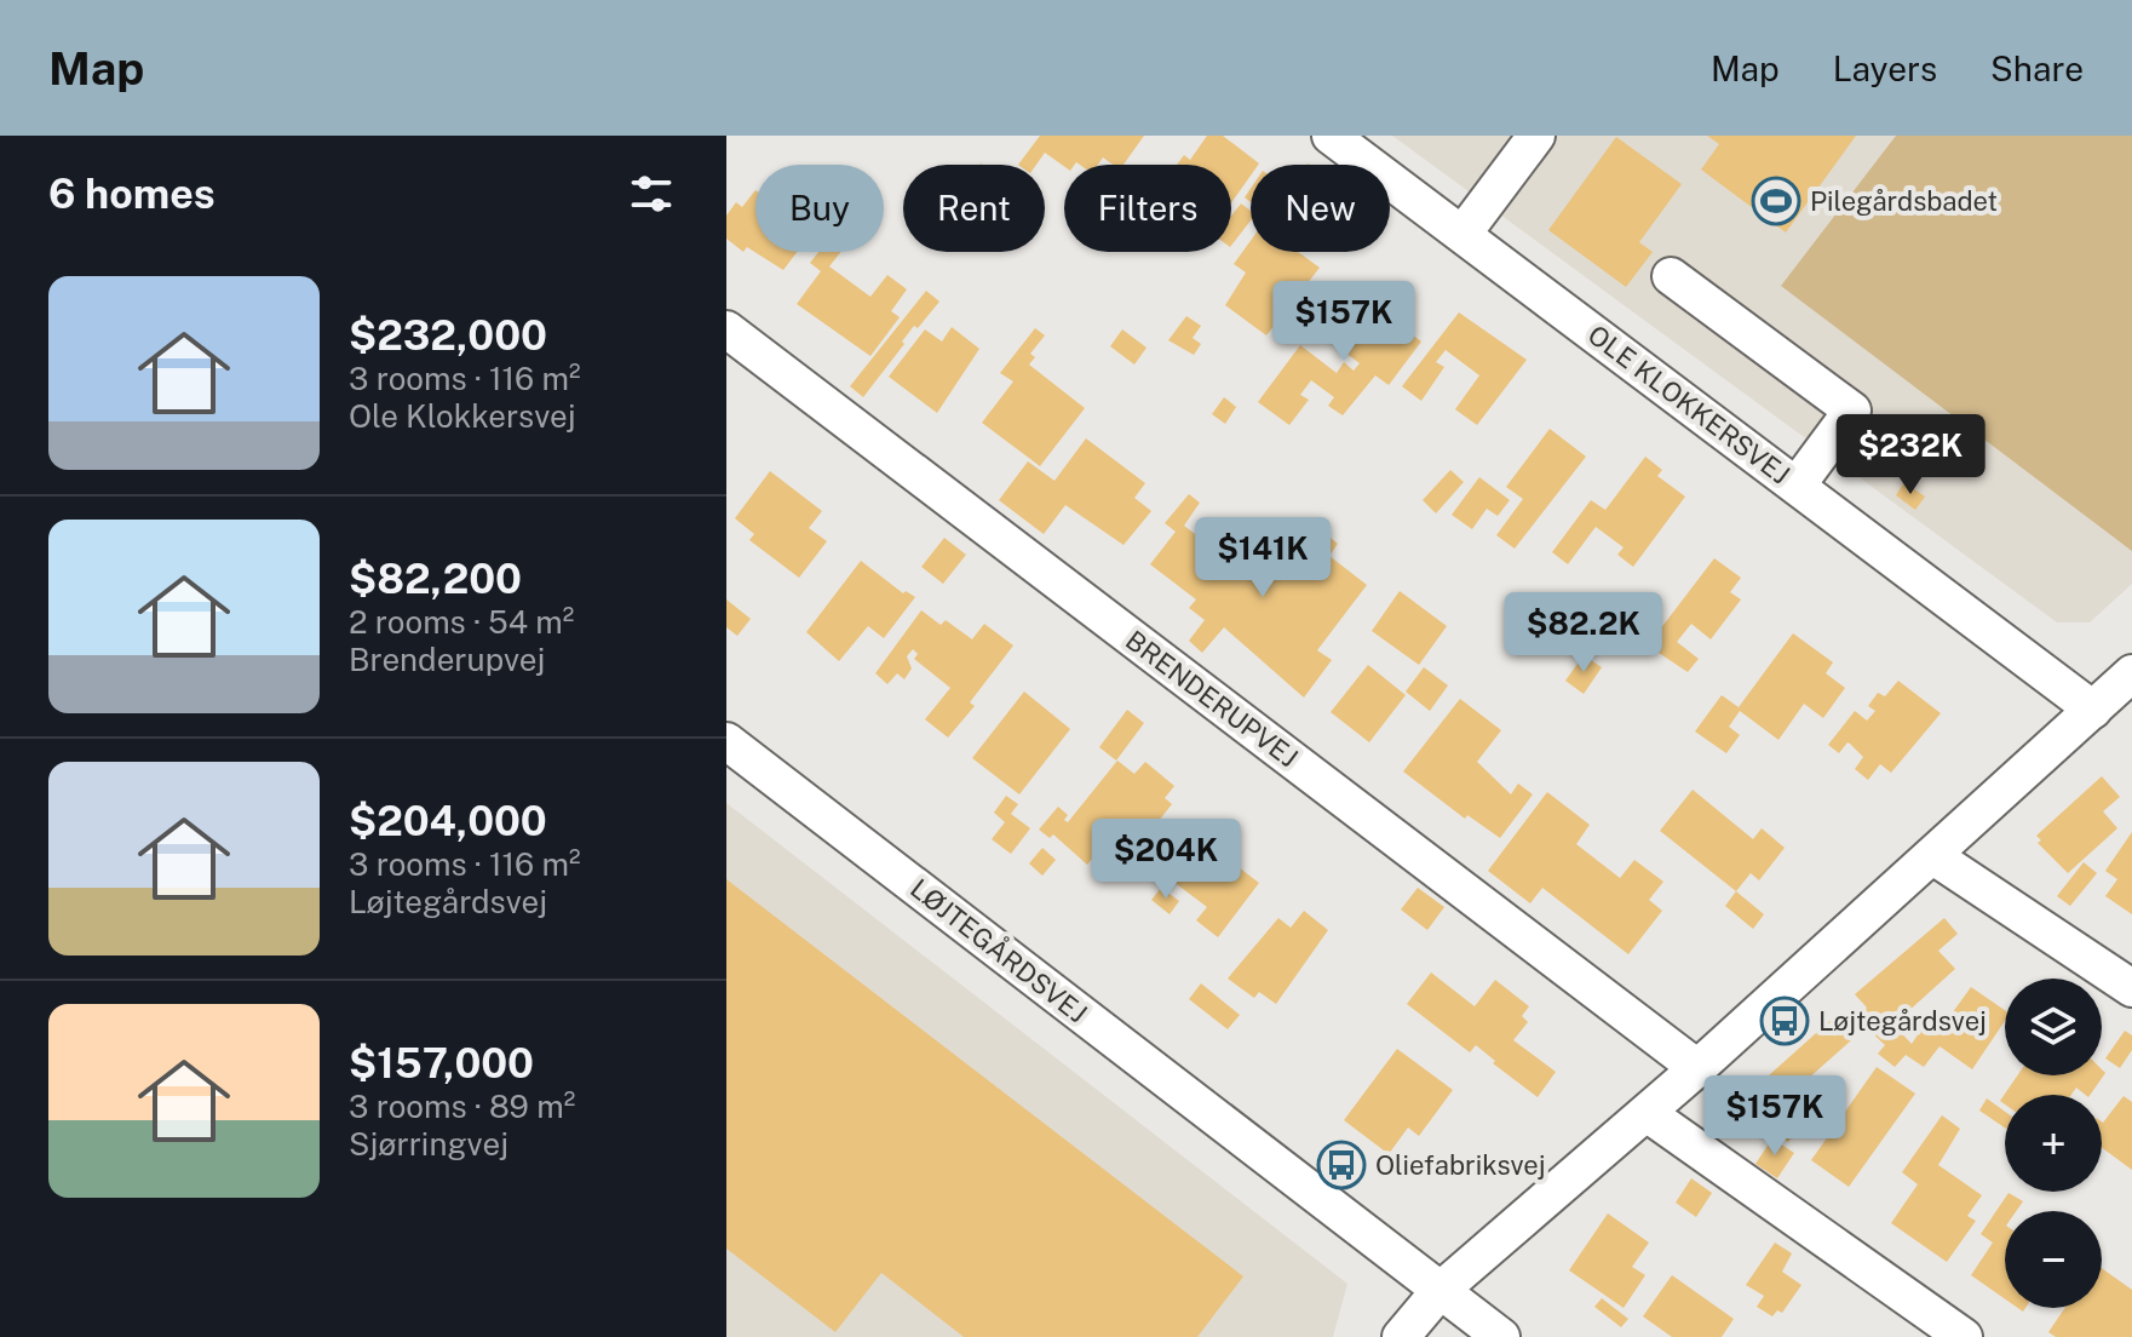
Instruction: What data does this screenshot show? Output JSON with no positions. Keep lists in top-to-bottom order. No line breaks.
{"streets":{"street":["OLE KLOKKERSVEJ","BRENDERUPVEJ","LØJTEGÅRDSVEJ"]},"places":{"sports":["Pilegårdsbadet"],"bus stop":["Løjtegårdsvej","Oliefabriksvej"]},"page":{"header":"Map","nav":["Map","Layers","Share"],"heading":"6 homes","chip":["Buy","Rent","Filters","New"],"list":[{"name":"$232,000","note":"3 rooms · 116 m² · Ole Klokkersvej"},{"name":"$82,200","note":"2 rooms · 54 m² · Brenderupvej"},{"name":"$204,000","note":"3 rooms · 116 m² · Løjtegårdsvej"},{"name":"$157,000","note":"3 rooms · 89 m² · Sjørringvej"}],"price":["$157K","$232K","$141K","$82.2K","$204K","$157K"],"map_buttons":["+","−"]}}
